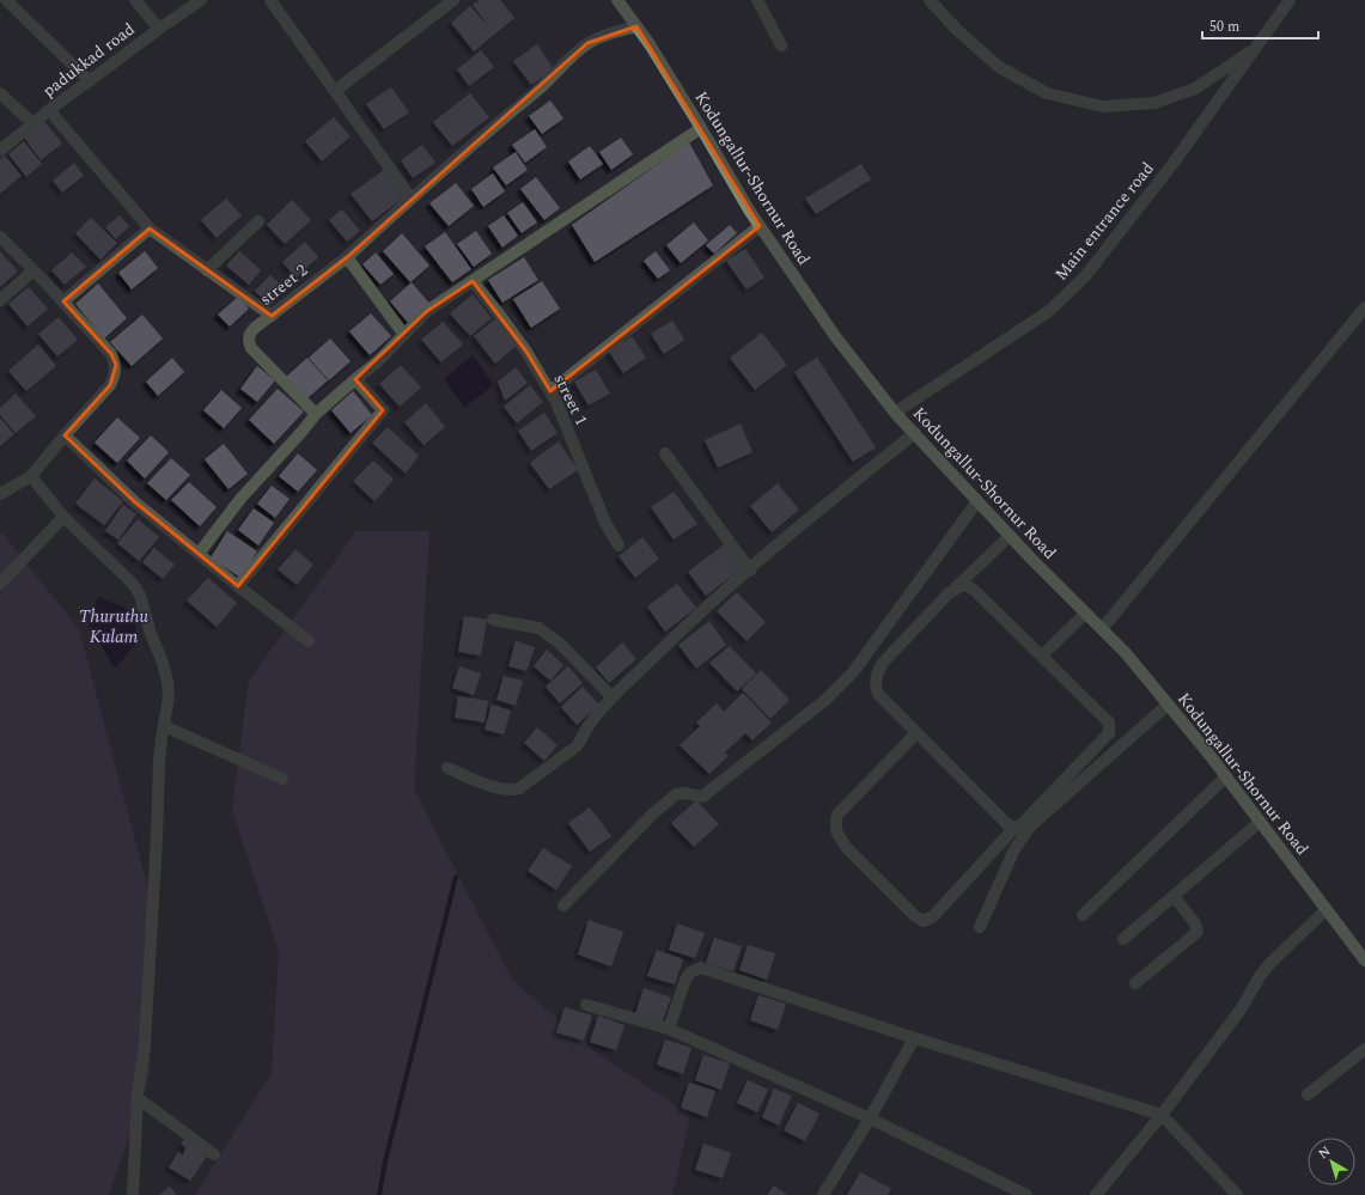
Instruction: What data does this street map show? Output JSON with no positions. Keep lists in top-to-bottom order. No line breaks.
{"streets":{"main road":["Kodungallur-Shornur Road"],"street":["padukkad road","Main entrance road","street 2","street 1"]},"crossings":[["Kodungallur-Shornur Road","Main entrance road"],["Kodungallur-Shornur Road","street 2"]],"water":["Thuruthu Kulam"],"scale_bar":"50 m","north":"top left"}
